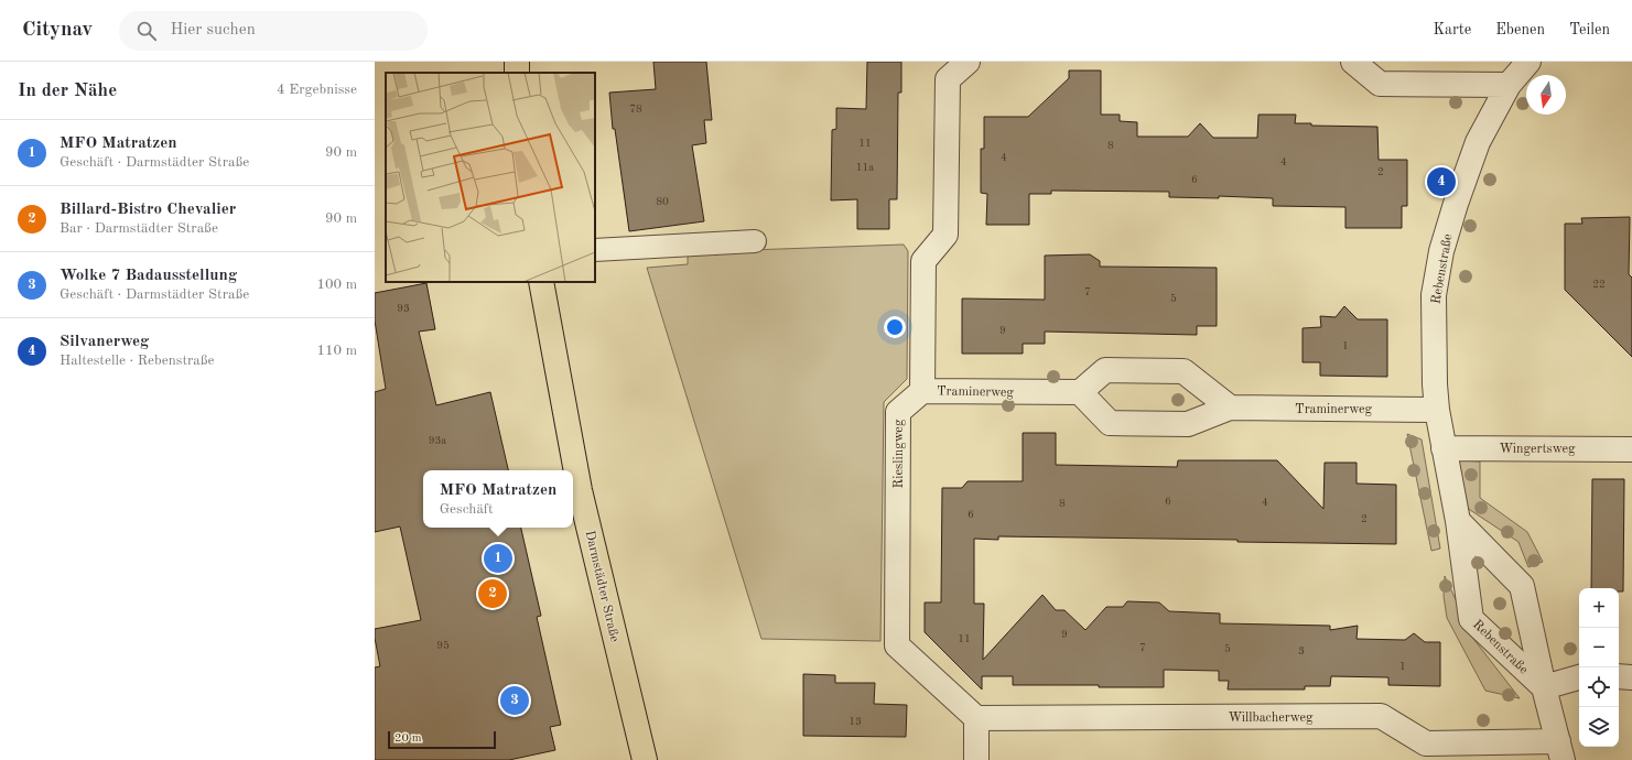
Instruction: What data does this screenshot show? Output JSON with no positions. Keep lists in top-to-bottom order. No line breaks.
{"streets":{"main road":["Darmstädter Straße"],"street":["Rebenstraße","Traminerweg","Wingertsweg","Rieslingweg","Willbacherweg"]},"crossings":[["Rebenstraße","Traminerweg"],["Rebenstraße","Wingertsweg"],["Rebenstraße","Willbacherweg"],["Traminerweg","Rieslingweg"],["Rieslingweg","Willbacherweg"]],"house_numbers":["78","11","8","4","4","11a","2","6","80","22","7","5","93","9","1","93a","6","4","8","6","2","9","11","95","7","5","3","1","13"],"scale_bar":"20 m","north":"bottom","page":{"header":"Citynav","search":"Hier suchen","nav":["Karte","Ebenen","Teilen"],"heading":["In der Nähe","4 Ergebnisse"],"list":[{"mark":"1","name":"MFO Matratzen","note":"Geschäft · Darmstädter Straße","value":"90 m"},{"mark":"2","name":"Billard-Bistro Chevalier","note":"Bar · Darmstädter Straße","value":"90 m"},{"mark":"3","name":"Wolke 7 Badausstellung","note":"Geschäft · Darmstädter Straße","value":"100 m"},{"mark":"4","name":"Silvanerweg","note":"Haltestelle · Rebenstraße","value":"110 m"}],"pins":["4","1","2","3"],"popup":["MFO Matratzen","Geschäft"],"map_buttons":["+","−"],"scale":"20 m"}}
